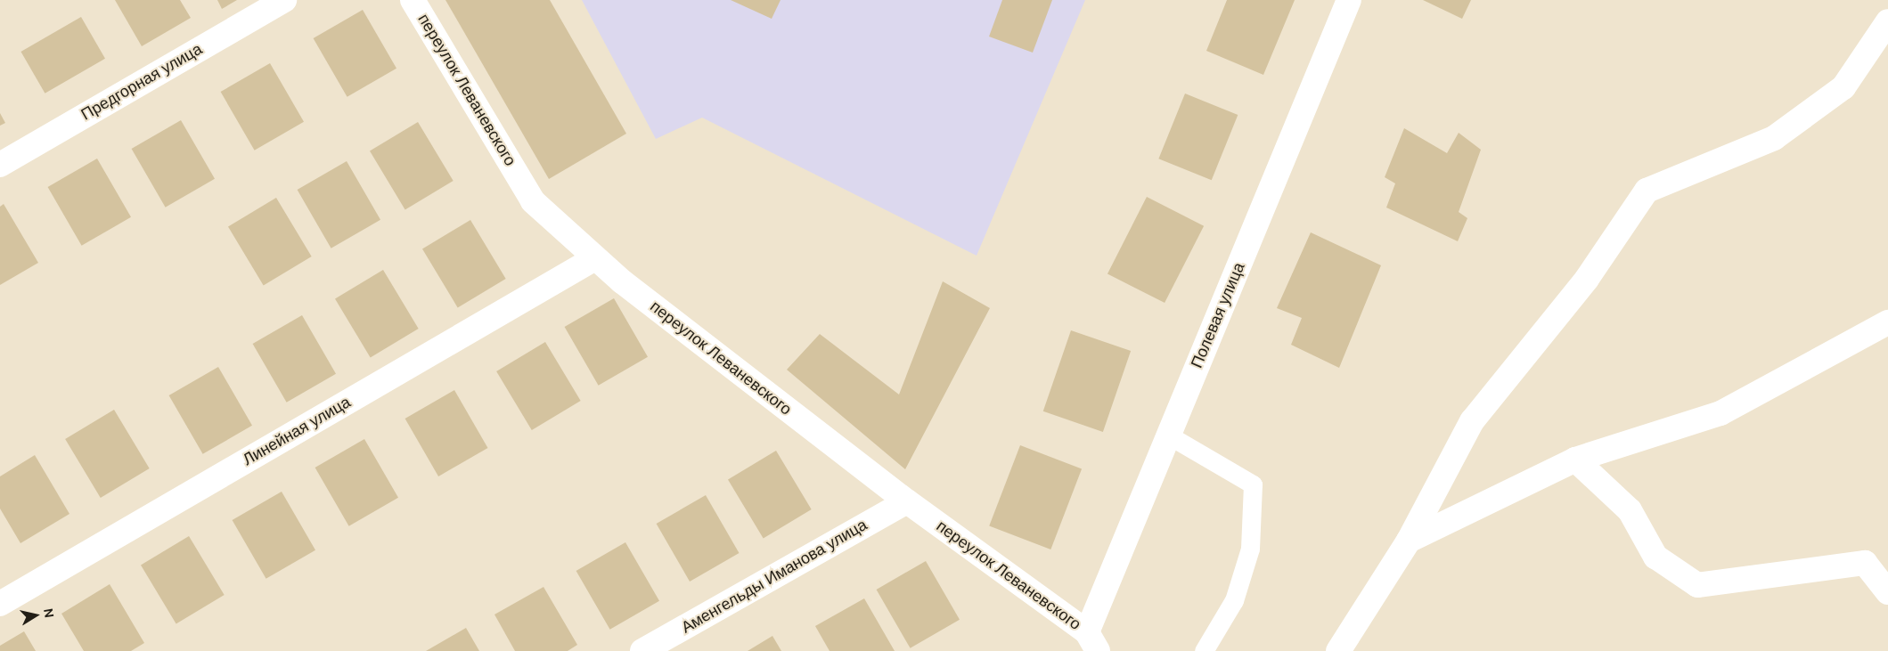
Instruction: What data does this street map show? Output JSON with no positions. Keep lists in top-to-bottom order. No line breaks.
{"streets":{"street":["Предгорная улица","переулок Леваневского","Полевая улица","Линейная улица","Аменгельды Иманова улица"]},"crossings":[["переулок Леваневского","Полевая улица"],["переулок Леваневского","Линейная улица"],["переулок Леваневского","Аменгельды Иманова улица"]],"north":"right"}
